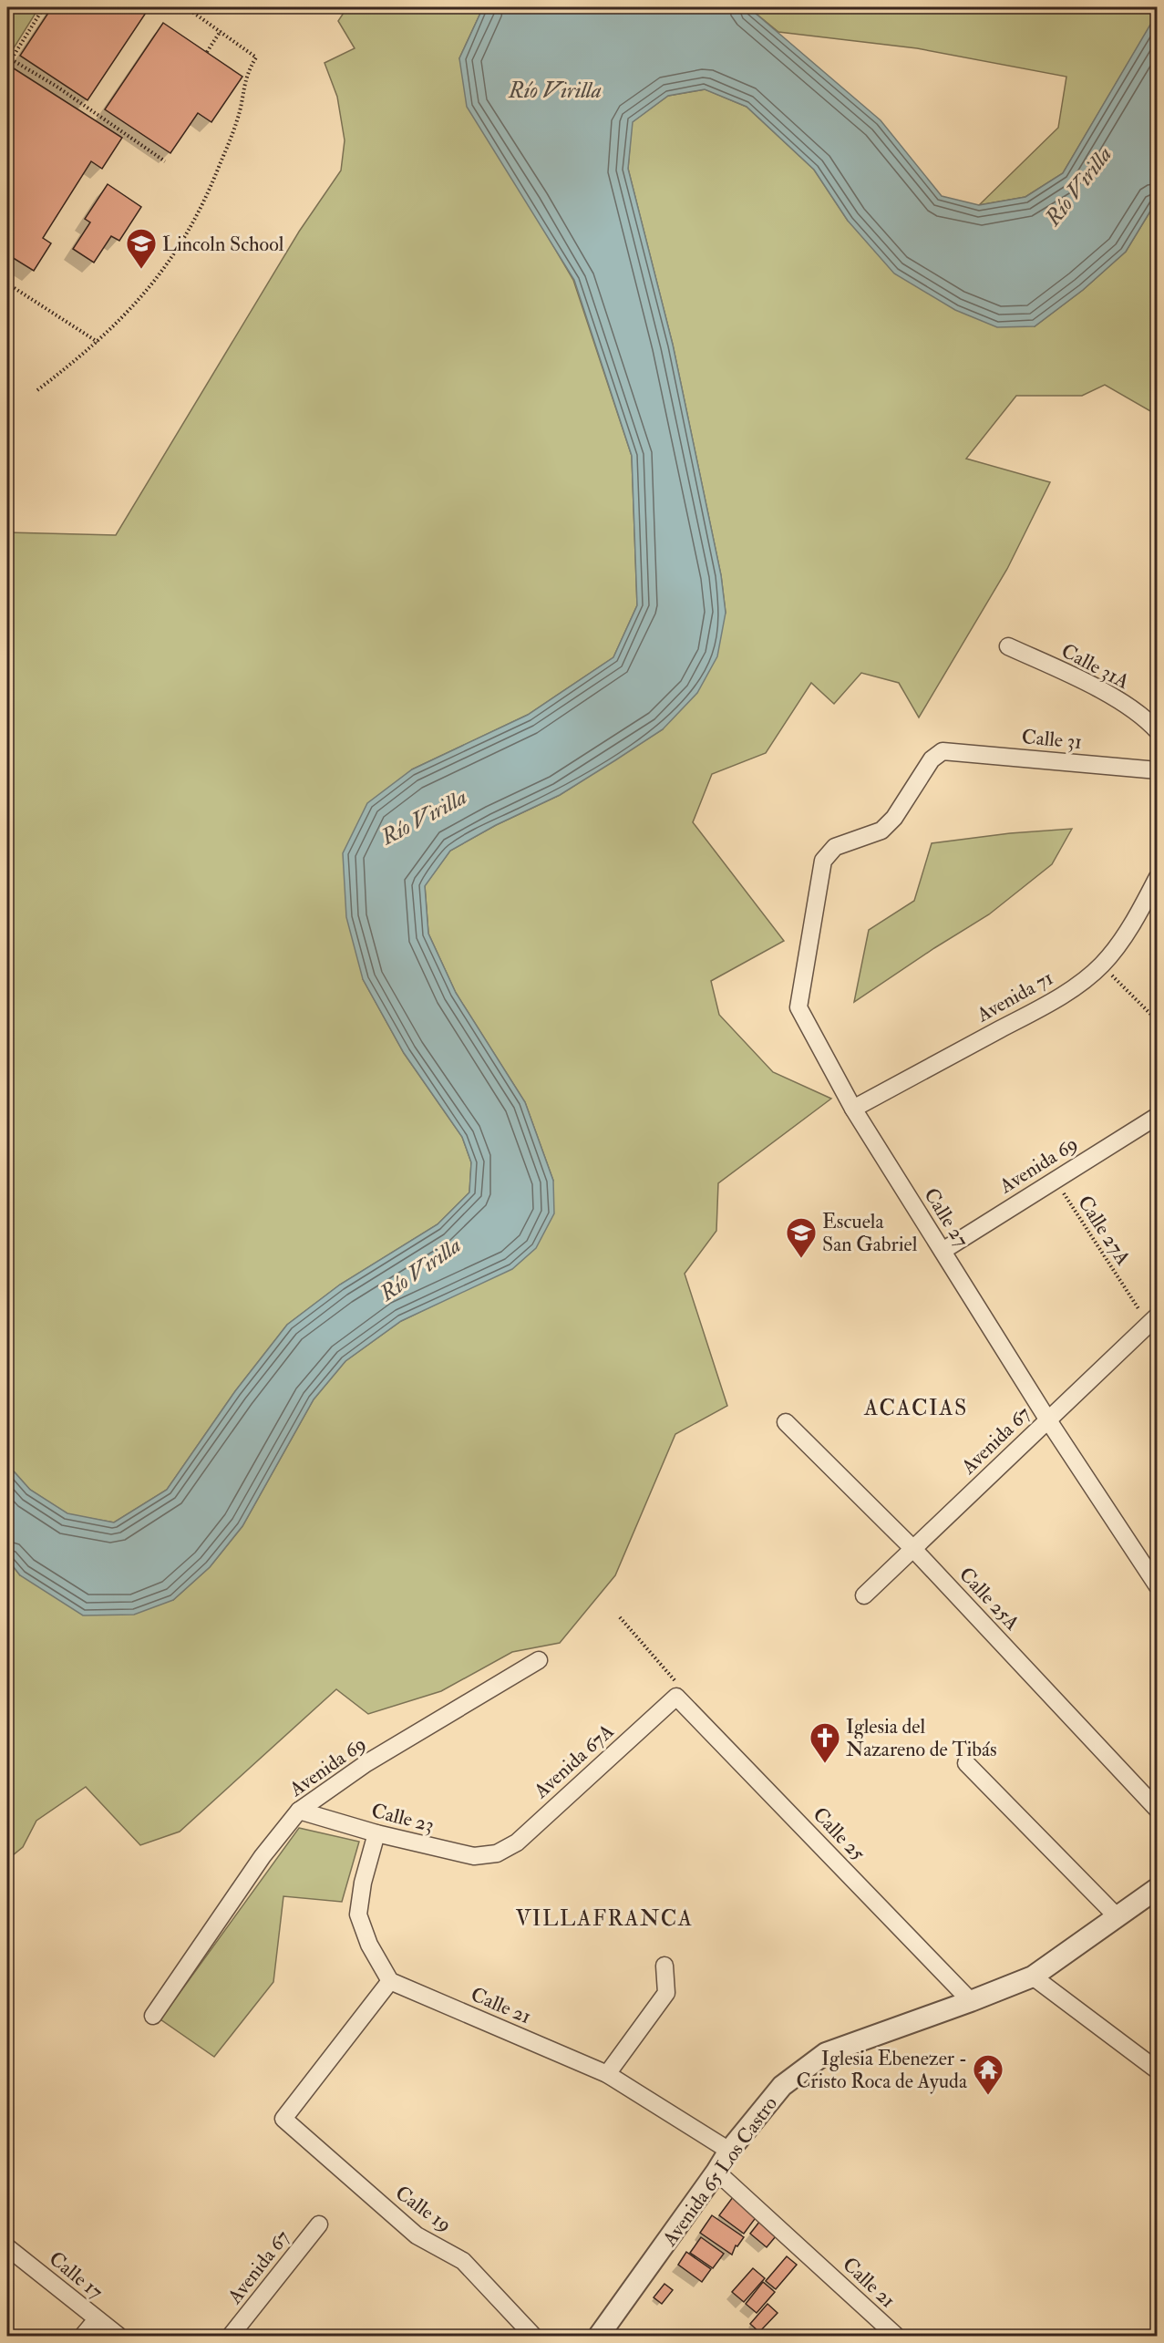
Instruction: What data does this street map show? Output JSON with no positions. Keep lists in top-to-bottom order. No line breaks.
{"streets":{"street":["Calle 31A","Calle 31","Avenida 71","Avenida 69","Calle 27","Avenida 67","Calle 25A","Avenida 67A","Calle 23","Calle 25","Calle 21","Avenida 65 Los Castro","Calle 19","Calle 17"],"path":["Calle 27A"]},"crossings":[["Calle 31","Calle 27"],["Avenida 71","Calle 27"],["Avenida 69","Calle 27"],["Avenida 69","Calle 27A"],["Avenida 69","Calle 23"],["Calle 27","Avenida 67"],["Calle 27A","Avenida 67"],["Avenida 67","Calle 25A"],["Avenida 67A","Calle 23"],["Avenida 67A","Calle 25"],["Calle 25","Avenida 65 Los Castro"],["Calle 21","Avenida 65 Los Castro"],["Calle 21","Calle 19"]],"districts":["ACACIAS","VILLAFRANCA"],"water":["Río Virilla"],"places":{"school or university":["Lincoln School","Escuela San Gabriel"],"church":["Iglesia del Nazareno de Tibás"],"temple":["Iglesia Ebenezer - Cristo Roca de Ayuda"]}}
